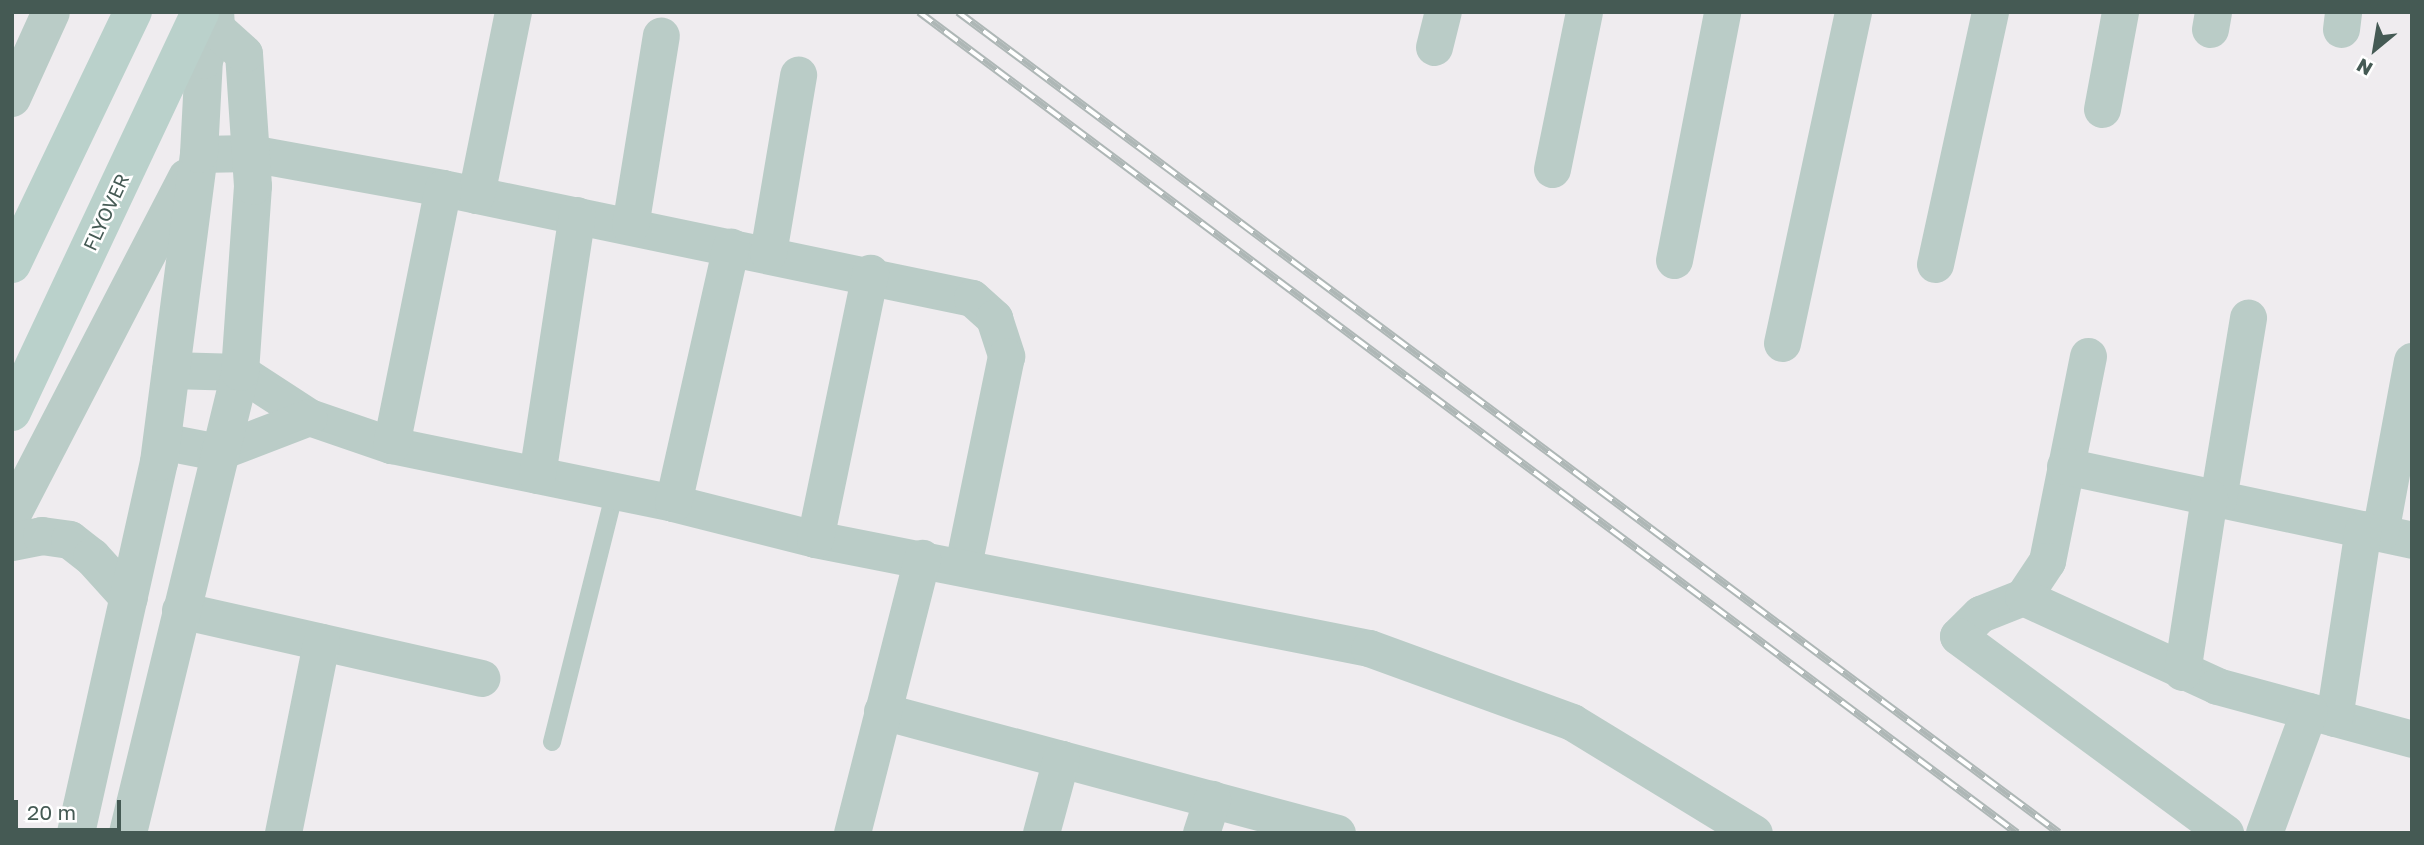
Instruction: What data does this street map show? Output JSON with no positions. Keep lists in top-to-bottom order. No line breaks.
{"streets":{"main road":["FLYOVER"]},"scale_bar":"20 m","north":"bottom left"}
